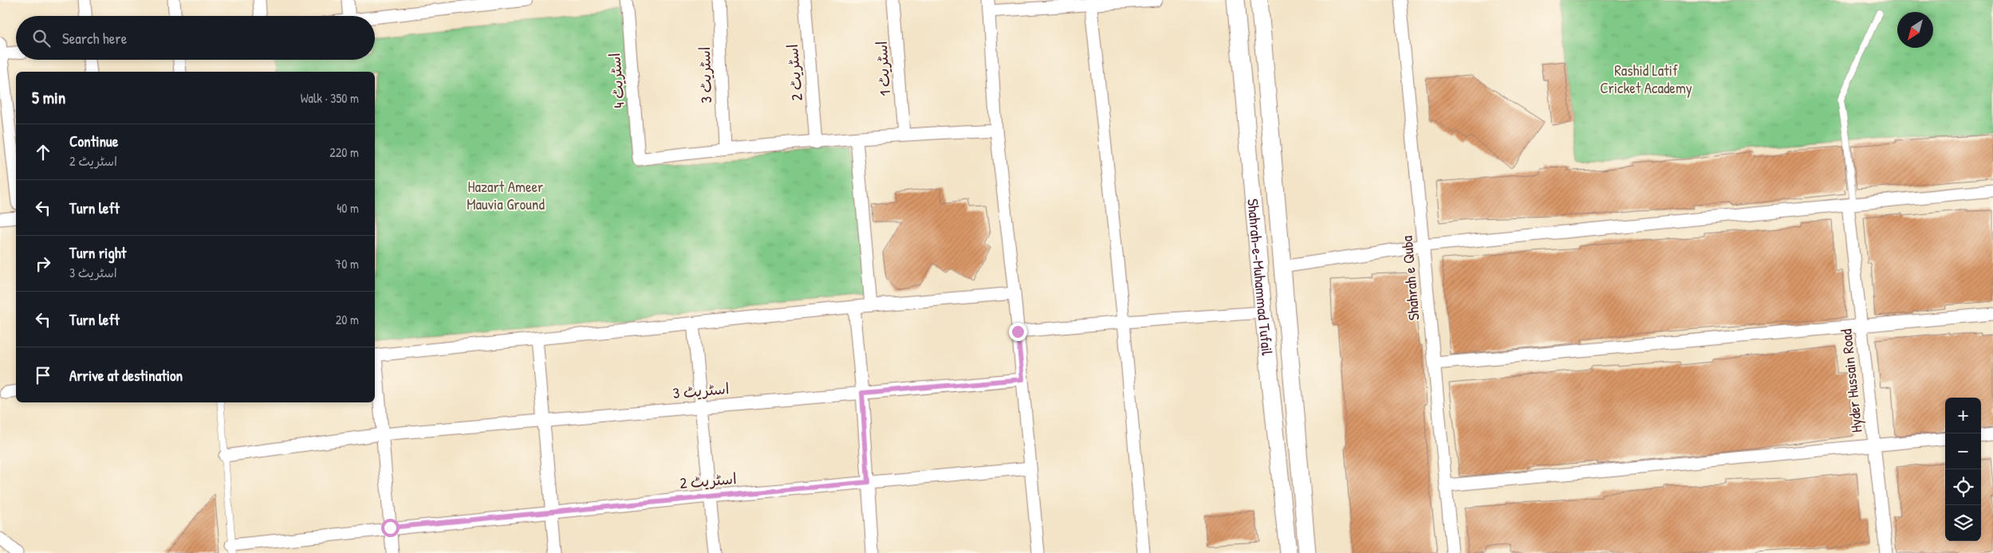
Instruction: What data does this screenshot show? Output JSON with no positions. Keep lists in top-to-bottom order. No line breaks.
{"streets":{"main road":["Shahrah-e-Muhammad Tufail"],"street":["اسٹریٹ 1","اسٹریٹ 2","اسٹریٹ 3","اسٹریٹ 4","Shahrah e Quba","Hyder Hussain Road"]},"crossings":[["اسٹریٹ 3","اسٹریٹ 4"]],"parks":["Rashid Latif Cricket Academy","Hazart Ameer Mauvia Ground"],"north":"bottom left","page":{"search":"Search here","heading":["5 min","Walk · 350 m"],"list":[["Continue","اسٹریٹ 2","220 m"],["Turn left","40 m"],["Turn right","اسٹریٹ 3","70 m"],["Turn left","20 m"],"Arrive at destination"],"map_buttons":["+","−"]}}
